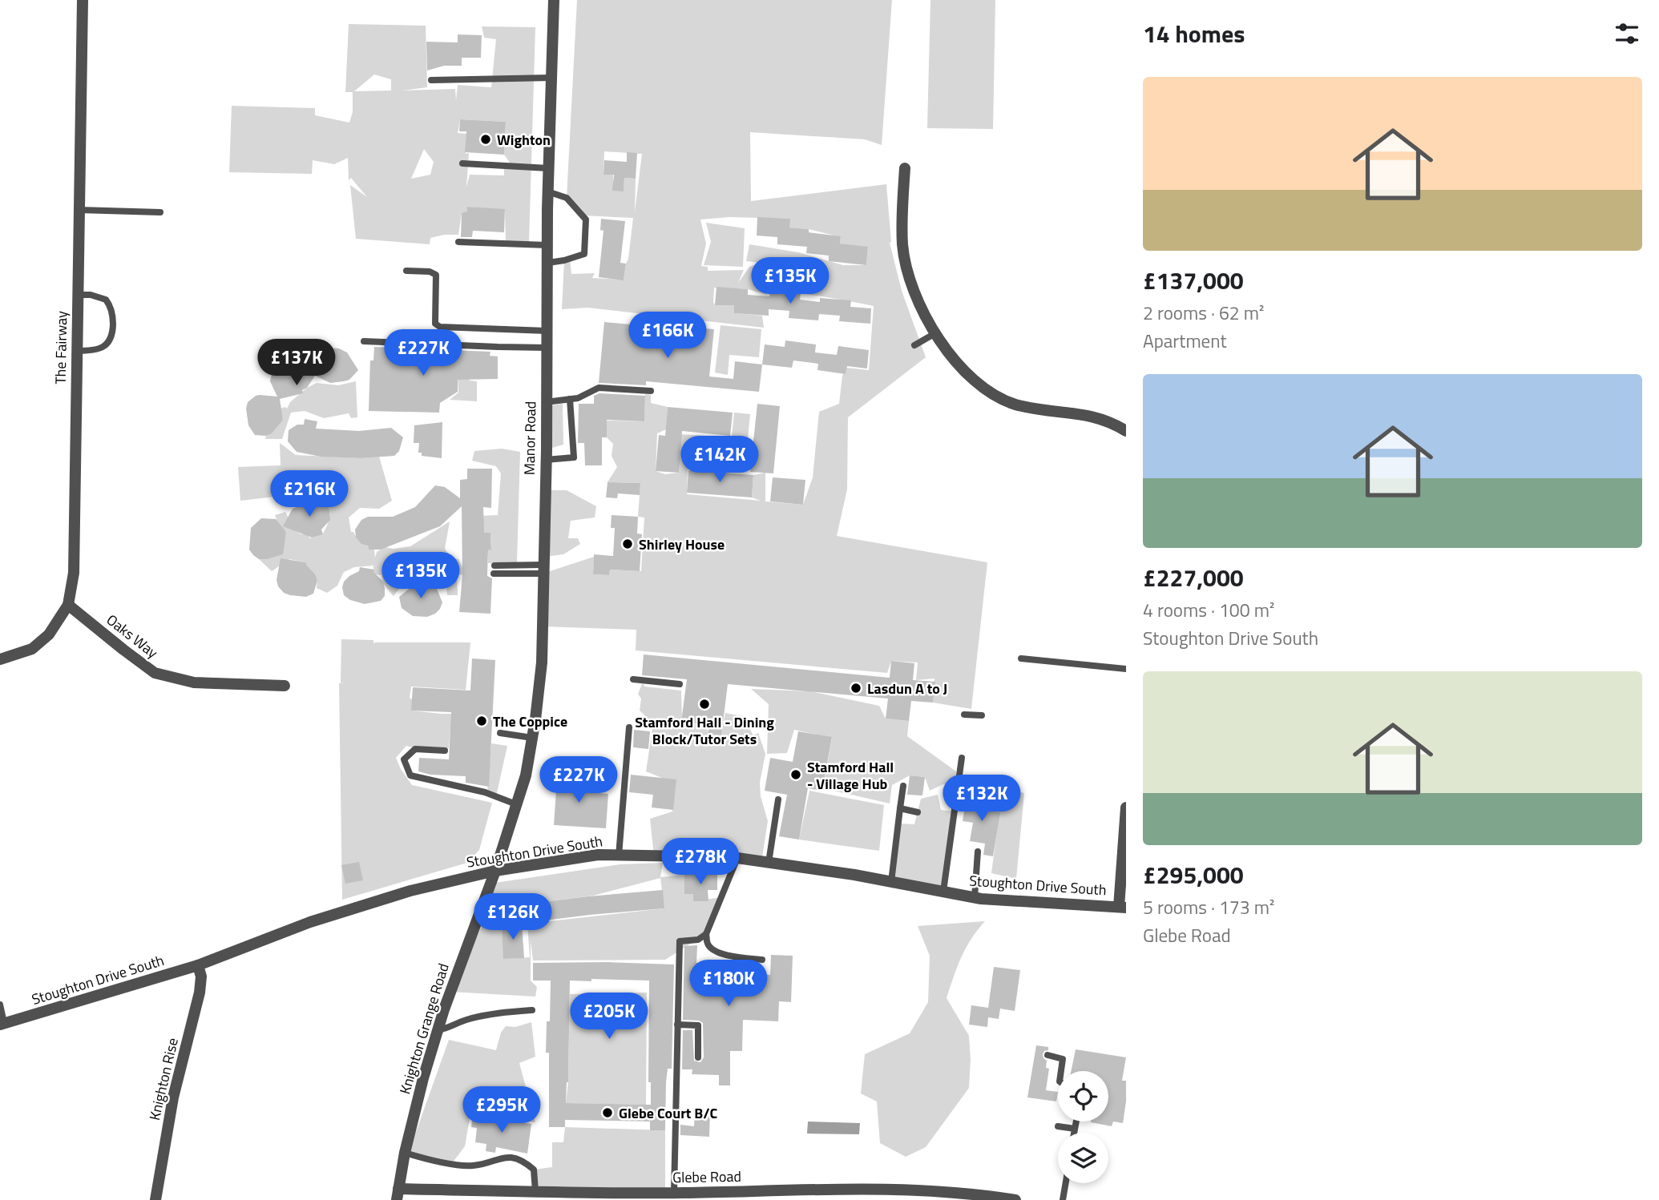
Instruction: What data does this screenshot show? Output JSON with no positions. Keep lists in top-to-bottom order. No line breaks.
{"streets":{"street":["The Fairway","Manor Road","Oaks Way","Stoughton Drive South","Knighton Grange Road","Knighton Rise","Glebe Road"]},"crossings":[["The Fairway","Oaks Way"],["Manor Road","Stoughton Drive South"],["Manor Road","Knighton Grange Road"],["Stoughton Drive South","Knighton Grange Road"],["Stoughton Drive South","Knighton Rise"],["Knighton Grange Road","Glebe Road"]],"places":["Wighton","Shirley House","Lasdun A to J","Stamford Hall - Dining Block/Tutor Sets","The Coppice","Stamford Hall - Village Hub","Glebe Court B/C"],"page":{"heading":"14 homes","list":[{"name":"£137,000","note":"2 rooms · 62 m² · Apartment"},{"name":"£227,000","note":"4 rooms · 100 m² · Stoughton Drive South"},{"name":"£295,000","note":"5 rooms · 173 m² · Glebe Road"}],"price":["£135K","£166K","£227K","£137K","£142K","£216K","£135K","£227K","£132K","£278K","£126K","£180K","£205K","£295K"]}}
